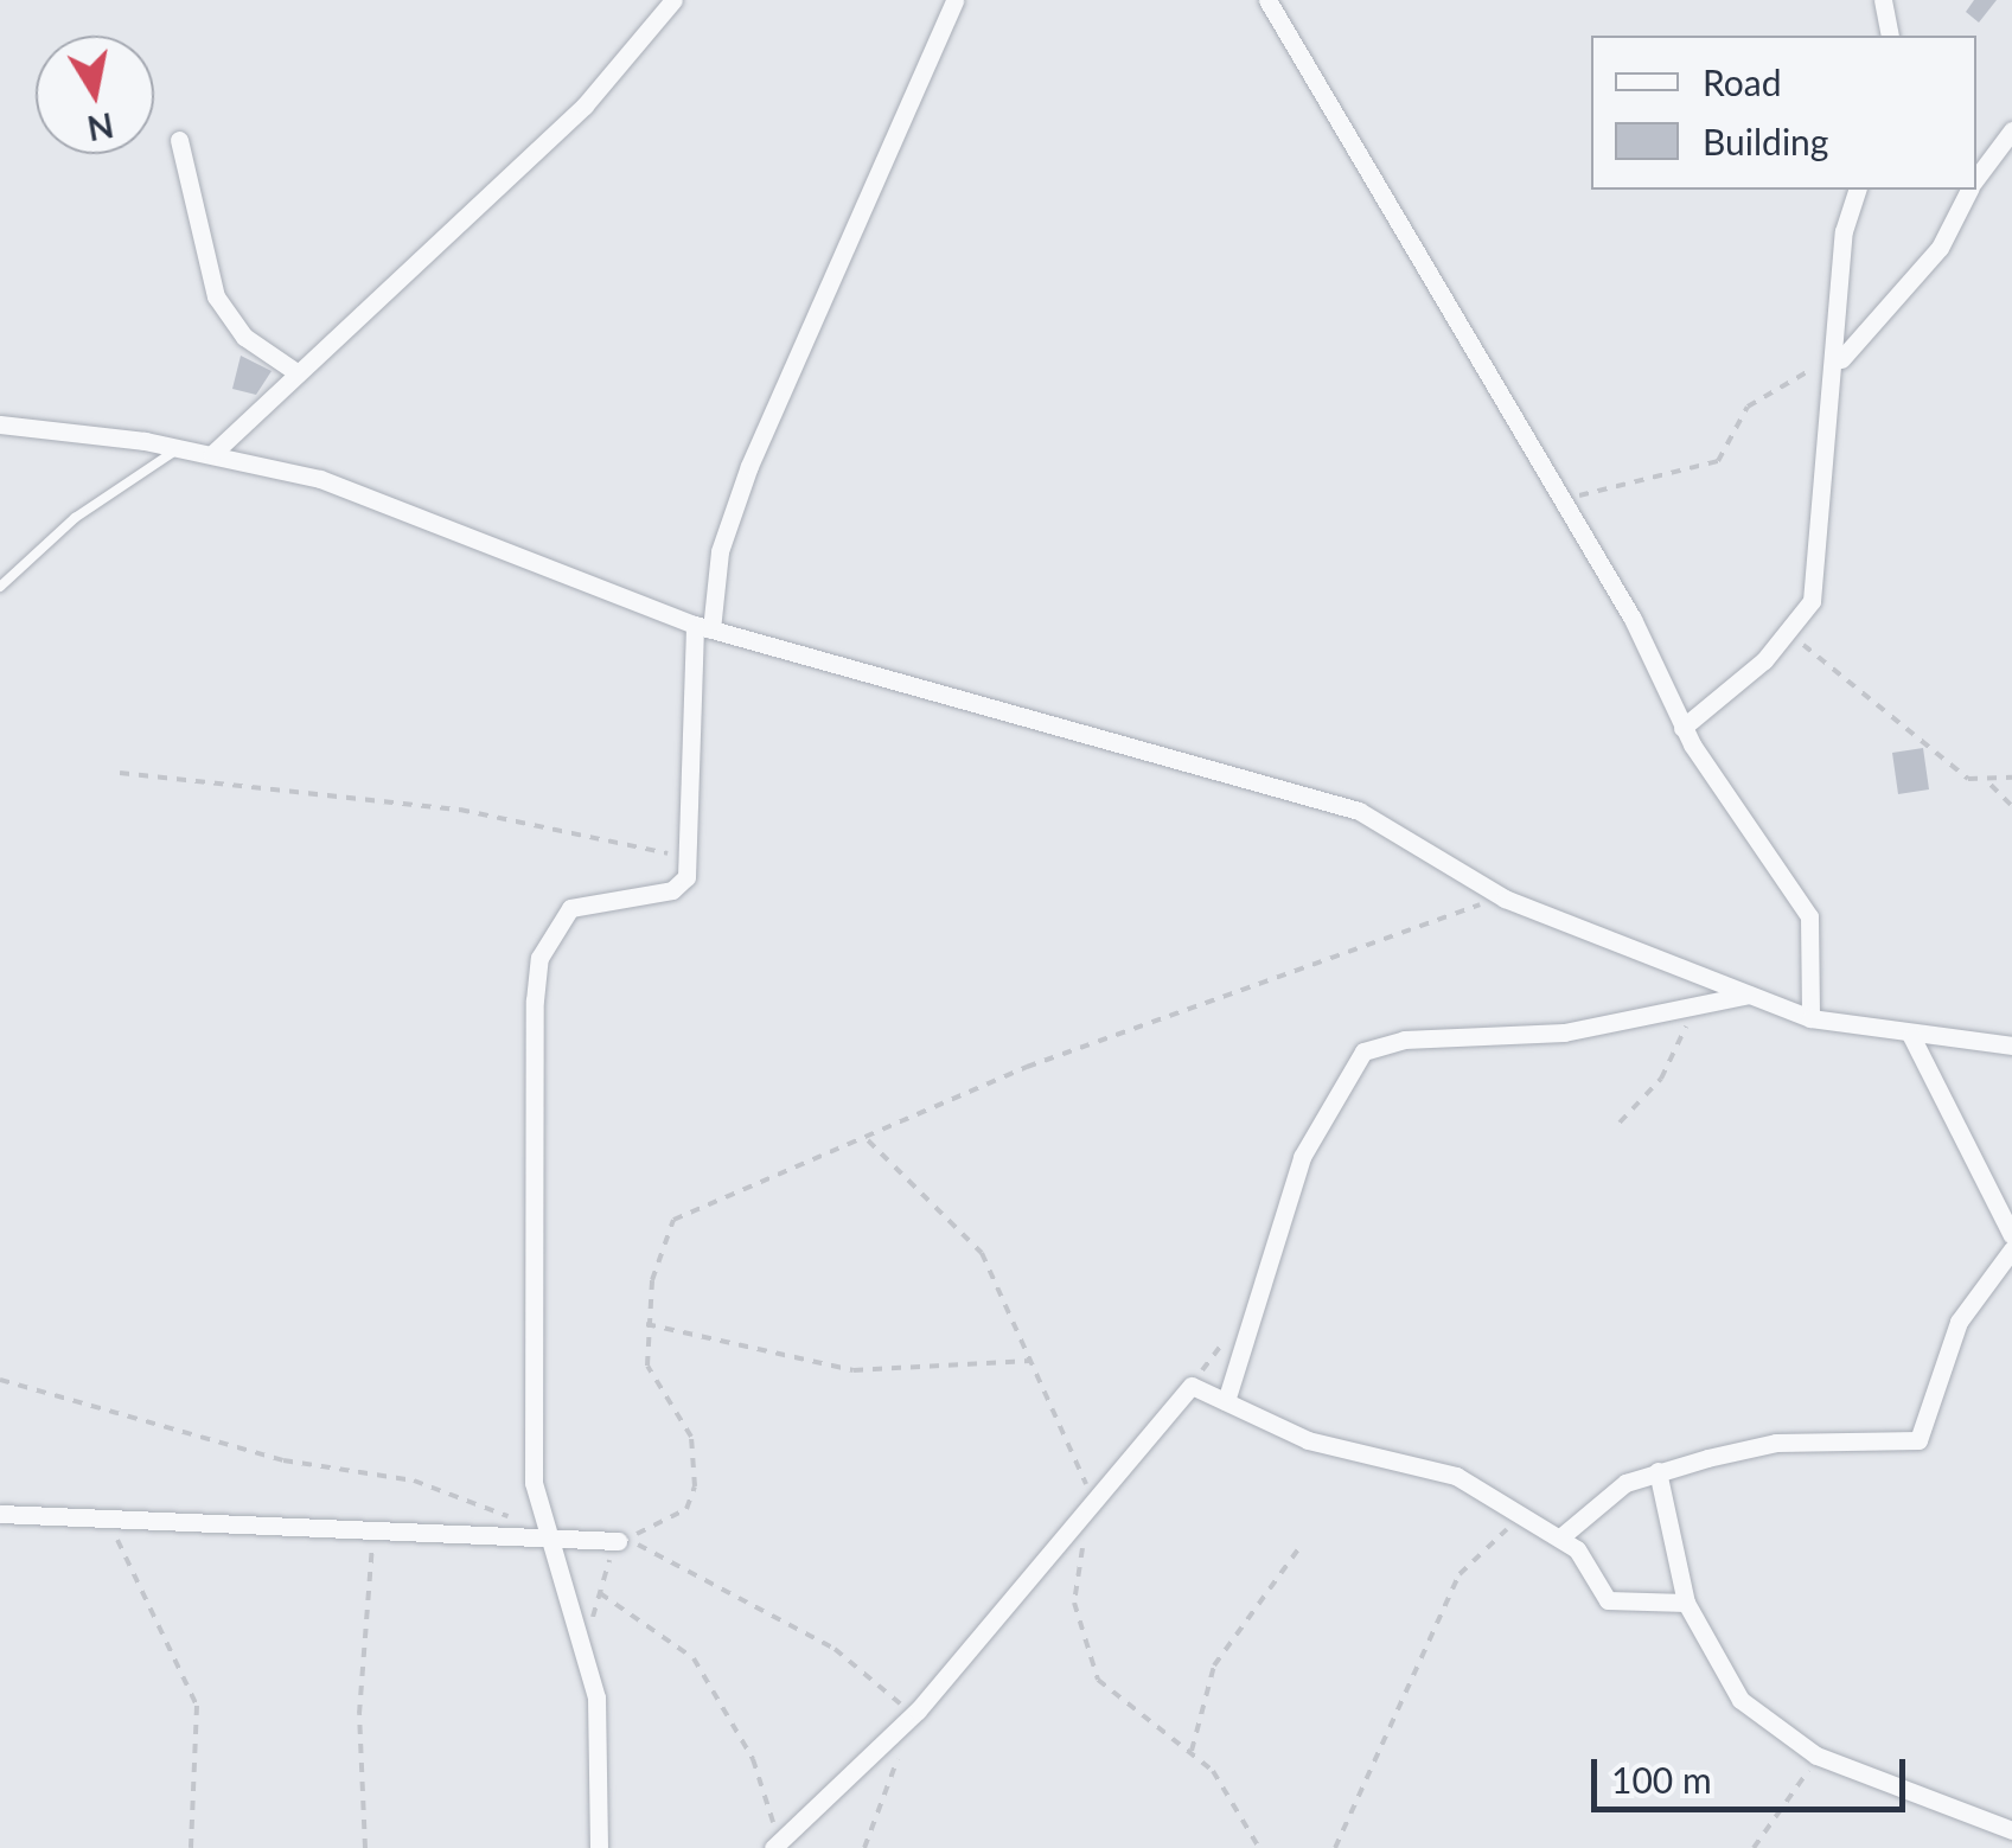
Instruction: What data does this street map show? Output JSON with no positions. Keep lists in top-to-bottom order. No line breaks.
{"legend":["Road","Building"],"scale_bar":"100 m","north":"bottom"}
